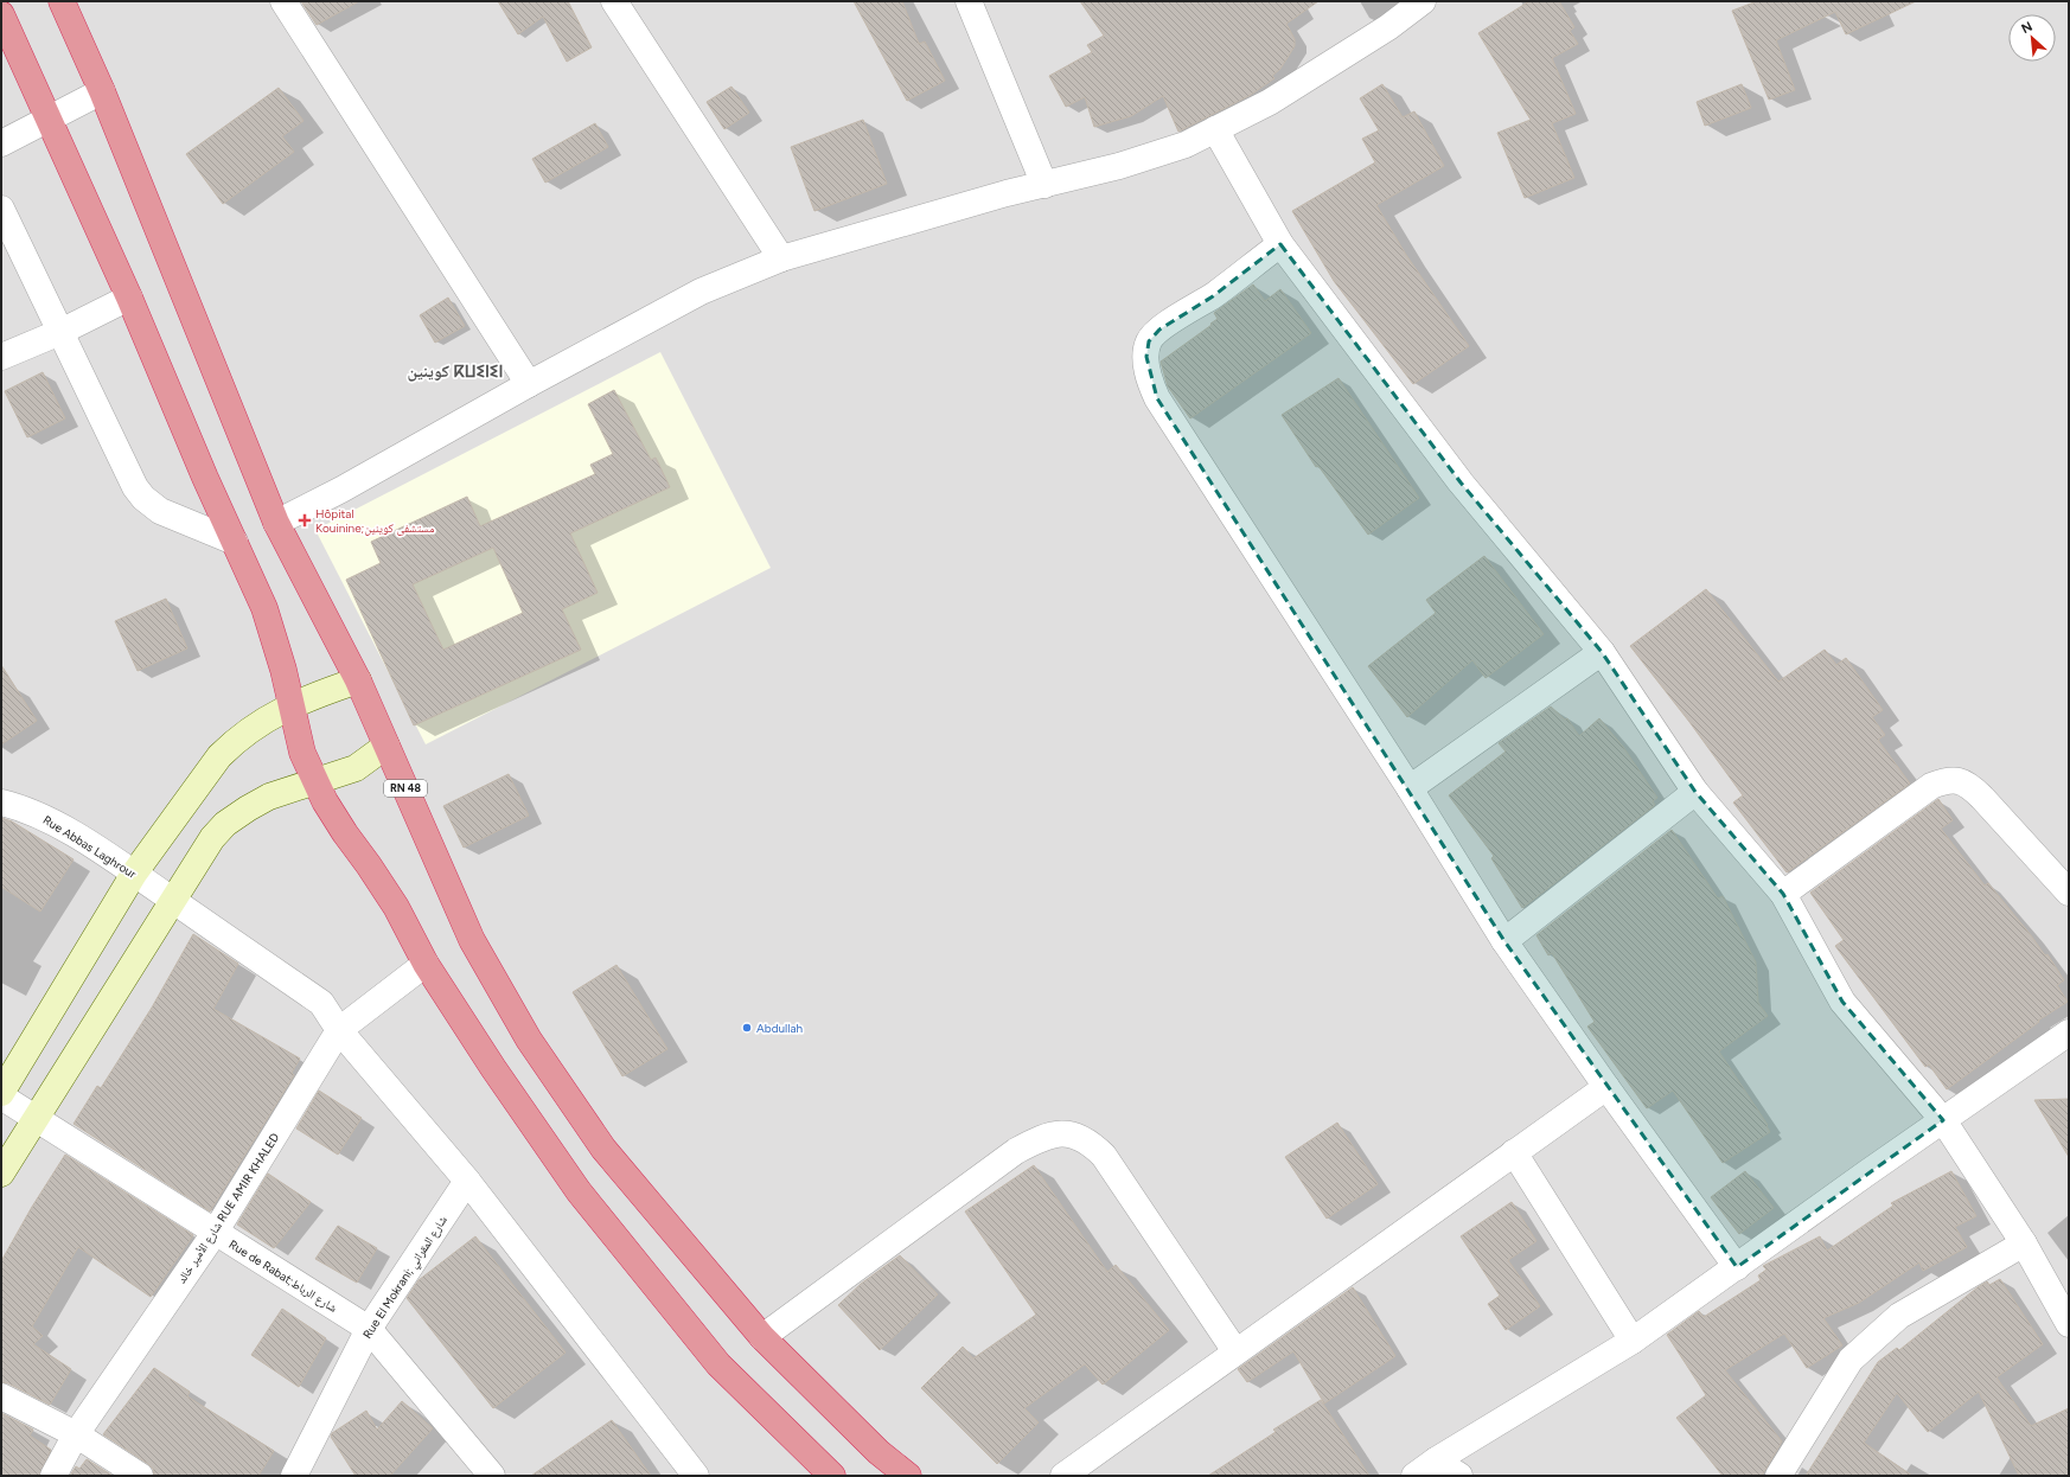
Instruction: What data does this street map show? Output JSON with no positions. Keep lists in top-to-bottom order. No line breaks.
{"streets":{"highway":["RN 48"],"street":["Rue Abbas Laghrour","شارع الأمير خالد RUE AMIR KHALED","Rue de Rabat;شارع الرباط","Rue El Mokrani; شارع المقراني"]},"crossings":[["Rue Abbas Laghrour","شارع الأمير خالد RUE AMIR KHALED"],["Rue Abbas Laghrour","Rue El Mokrani; شارع المقراني"],["شارع الأمير خالد RUE AMIR KHALED","Rue de Rabat;شارع الرباط"],["Rue de Rabat;شارع الرباط","Rue El Mokrani; شارع المقراني"]],"districts":["كوينين ⴽⵡⵉⵏⵉⵏ"],"places":{"health":["Hôpital Kouinine;مستشفى كوينين"],"other":["Abdullah"]},"north":"top left"}
